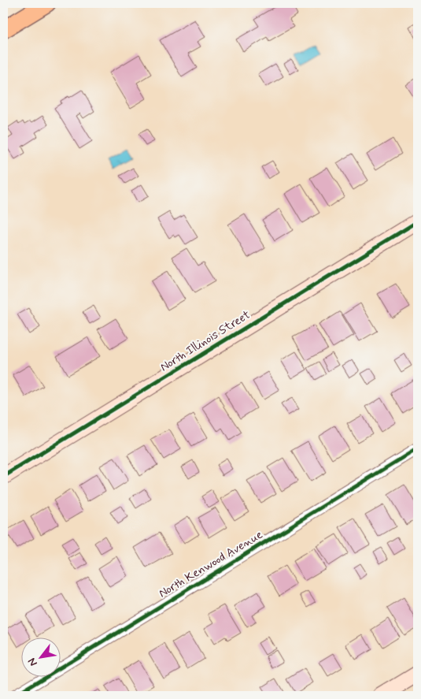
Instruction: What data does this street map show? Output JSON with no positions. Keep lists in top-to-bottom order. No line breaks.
{"streets":{"street":["North Illinois Street","North Kenwood Avenue"]},"north":"bottom left"}
